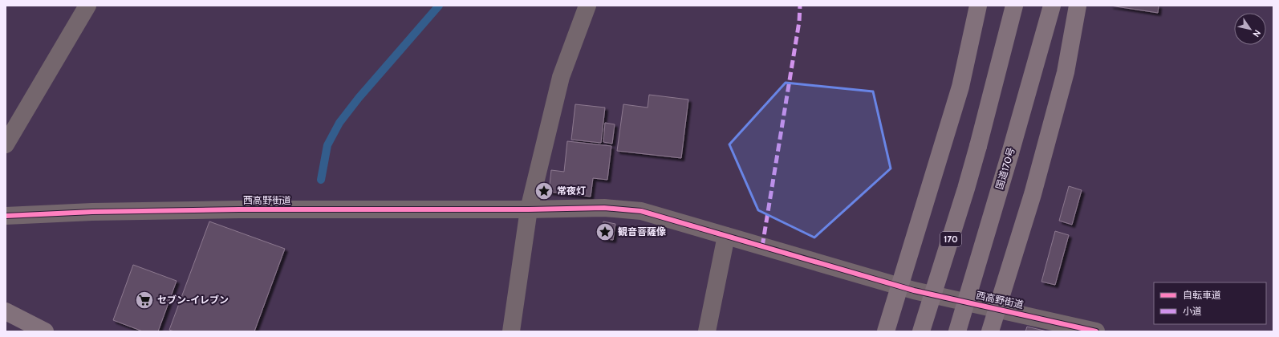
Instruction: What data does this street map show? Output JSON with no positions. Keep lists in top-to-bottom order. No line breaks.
{"streets":{"highway":["国道170号","170"],"street":["西高野街道"]},"places":{"place":["常夜灯","観音菩薩像"],"supermarket":["セブン-イレブン"]},"legend":["自転車道","小道"],"north":"bottom right"}
